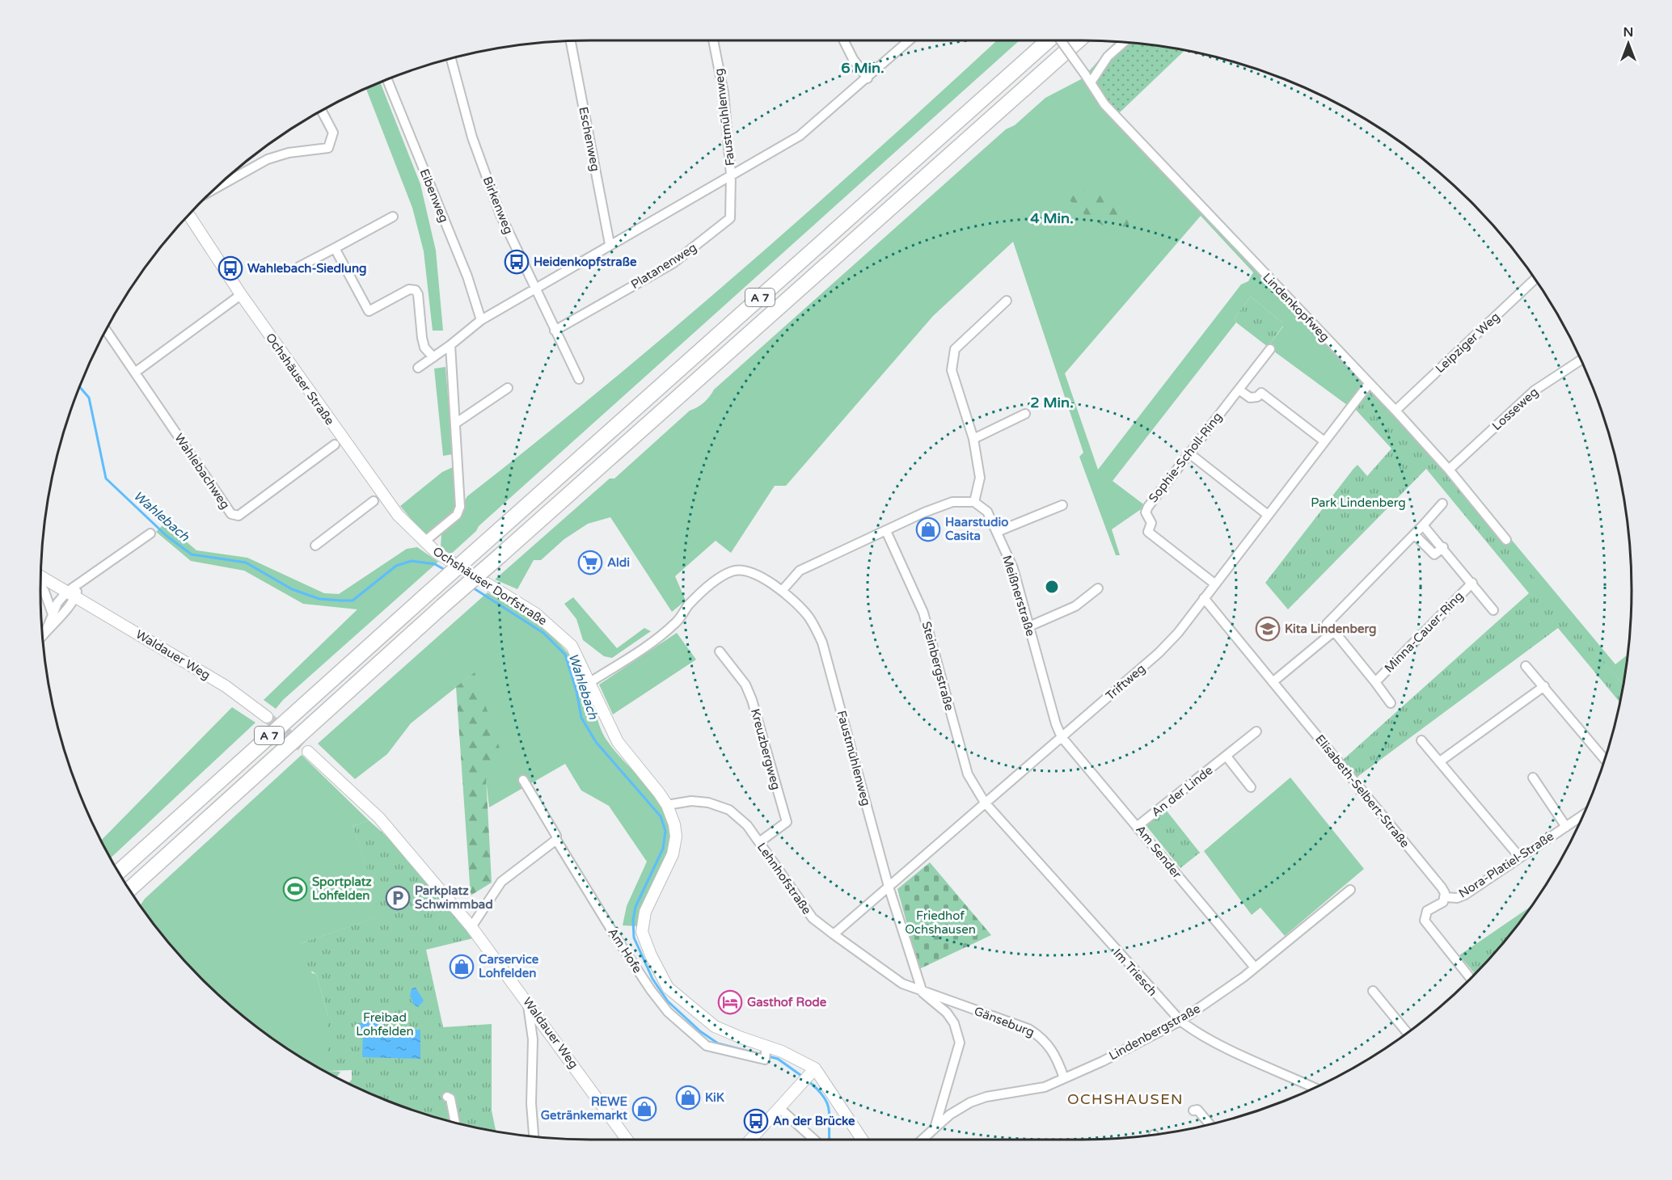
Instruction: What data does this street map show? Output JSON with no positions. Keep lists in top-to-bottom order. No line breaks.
{"streets":{"highway":["A 7"],"main road":["Ochshäuser Straße","Ochshäuser Dorfstraße","Waldauer Weg"],"street":["Faustmühlenweg","Eschenweg","Eibenweg","Birkenweg","Platanenweg","Lindenkopfweg","Leipziger Weg","Losseweg","Sophie-Scholl-Ring","Wahlebachweg","Meißnerstraße","Minna-Cauer-Ring","Steinbergstraße","Triftweg","Kreuzbergweg","An der Linde","Elisabeth-Selbert-Straße","Am Sender","Nora-Platiel-Straße","Lehnhofstraße","Am Hofe","Im Triesch","Gänseburg","Lindenbergstraße"]},"crossings":[["Faustmühlenweg","Platanenweg"],["Faustmühlenweg","Ochshäuser Dorfstraße"],["Faustmühlenweg","Triftweg"],["Faustmühlenweg","Lehnhofstraße"],["Faustmühlenweg","Gänseburg"],["Birkenweg","Platanenweg"],["Lindenkopfweg","Leipziger Weg"],["Lindenkopfweg","Losseweg"],["Lindenkopfweg","Triftweg"],["Ochshäuser Straße","Ochshäuser Dorfstraße"],["Sophie-Scholl-Ring","Triftweg"],["Ochshäuser Dorfstraße","Lehnhofstraße"],["Ochshäuser Dorfstraße","Am Hofe"],["Meißnerstraße","Triftweg"],["Meißnerstraße","Am Sender"],["Steinbergstraße","Triftweg"],["Steinbergstraße","Im Triesch"],["Triftweg","Elisabeth-Selbert-Straße"],["Triftweg","Am Sender"],["Triftweg","Lehnhofstraße"],["Triftweg","Im Triesch"],["Kreuzbergweg","Lehnhofstraße"],["An der Linde","Am Sender"],["Elisabeth-Selbert-Straße","Nora-Platiel-Straße"],["Am Sender","Lindenbergstraße"],["Lehnhofstraße","Gänseburg"],["Im Triesch","Lindenbergstraße"],["Gänseburg","Lindenbergstraße"]],"districts":["OCHSHAUSEN"],"water":["Wahlebach"],"parks":["Park Lindenberg","Friedhof Ochshausen","Freibad Lohfelden"],"places":{"bus stop":["Heidenkopfstraße","Wahlebach-Siedlung","An der Brücke"],"shop":["Haarstudio Casita","Carservice Lohfelden","KiK","REWE Getränkemarkt"],"supermarket":["Aldi"],"school or university":["Kita Lindenberg"],"sports":["Sportplatz Lohfelden"],"parking":["Parkplatz Schwimmbad"],"hotel":["Gasthof Rode"]},"north":"top","rings":["6 Min.","4 Min.","2 Min."]}
